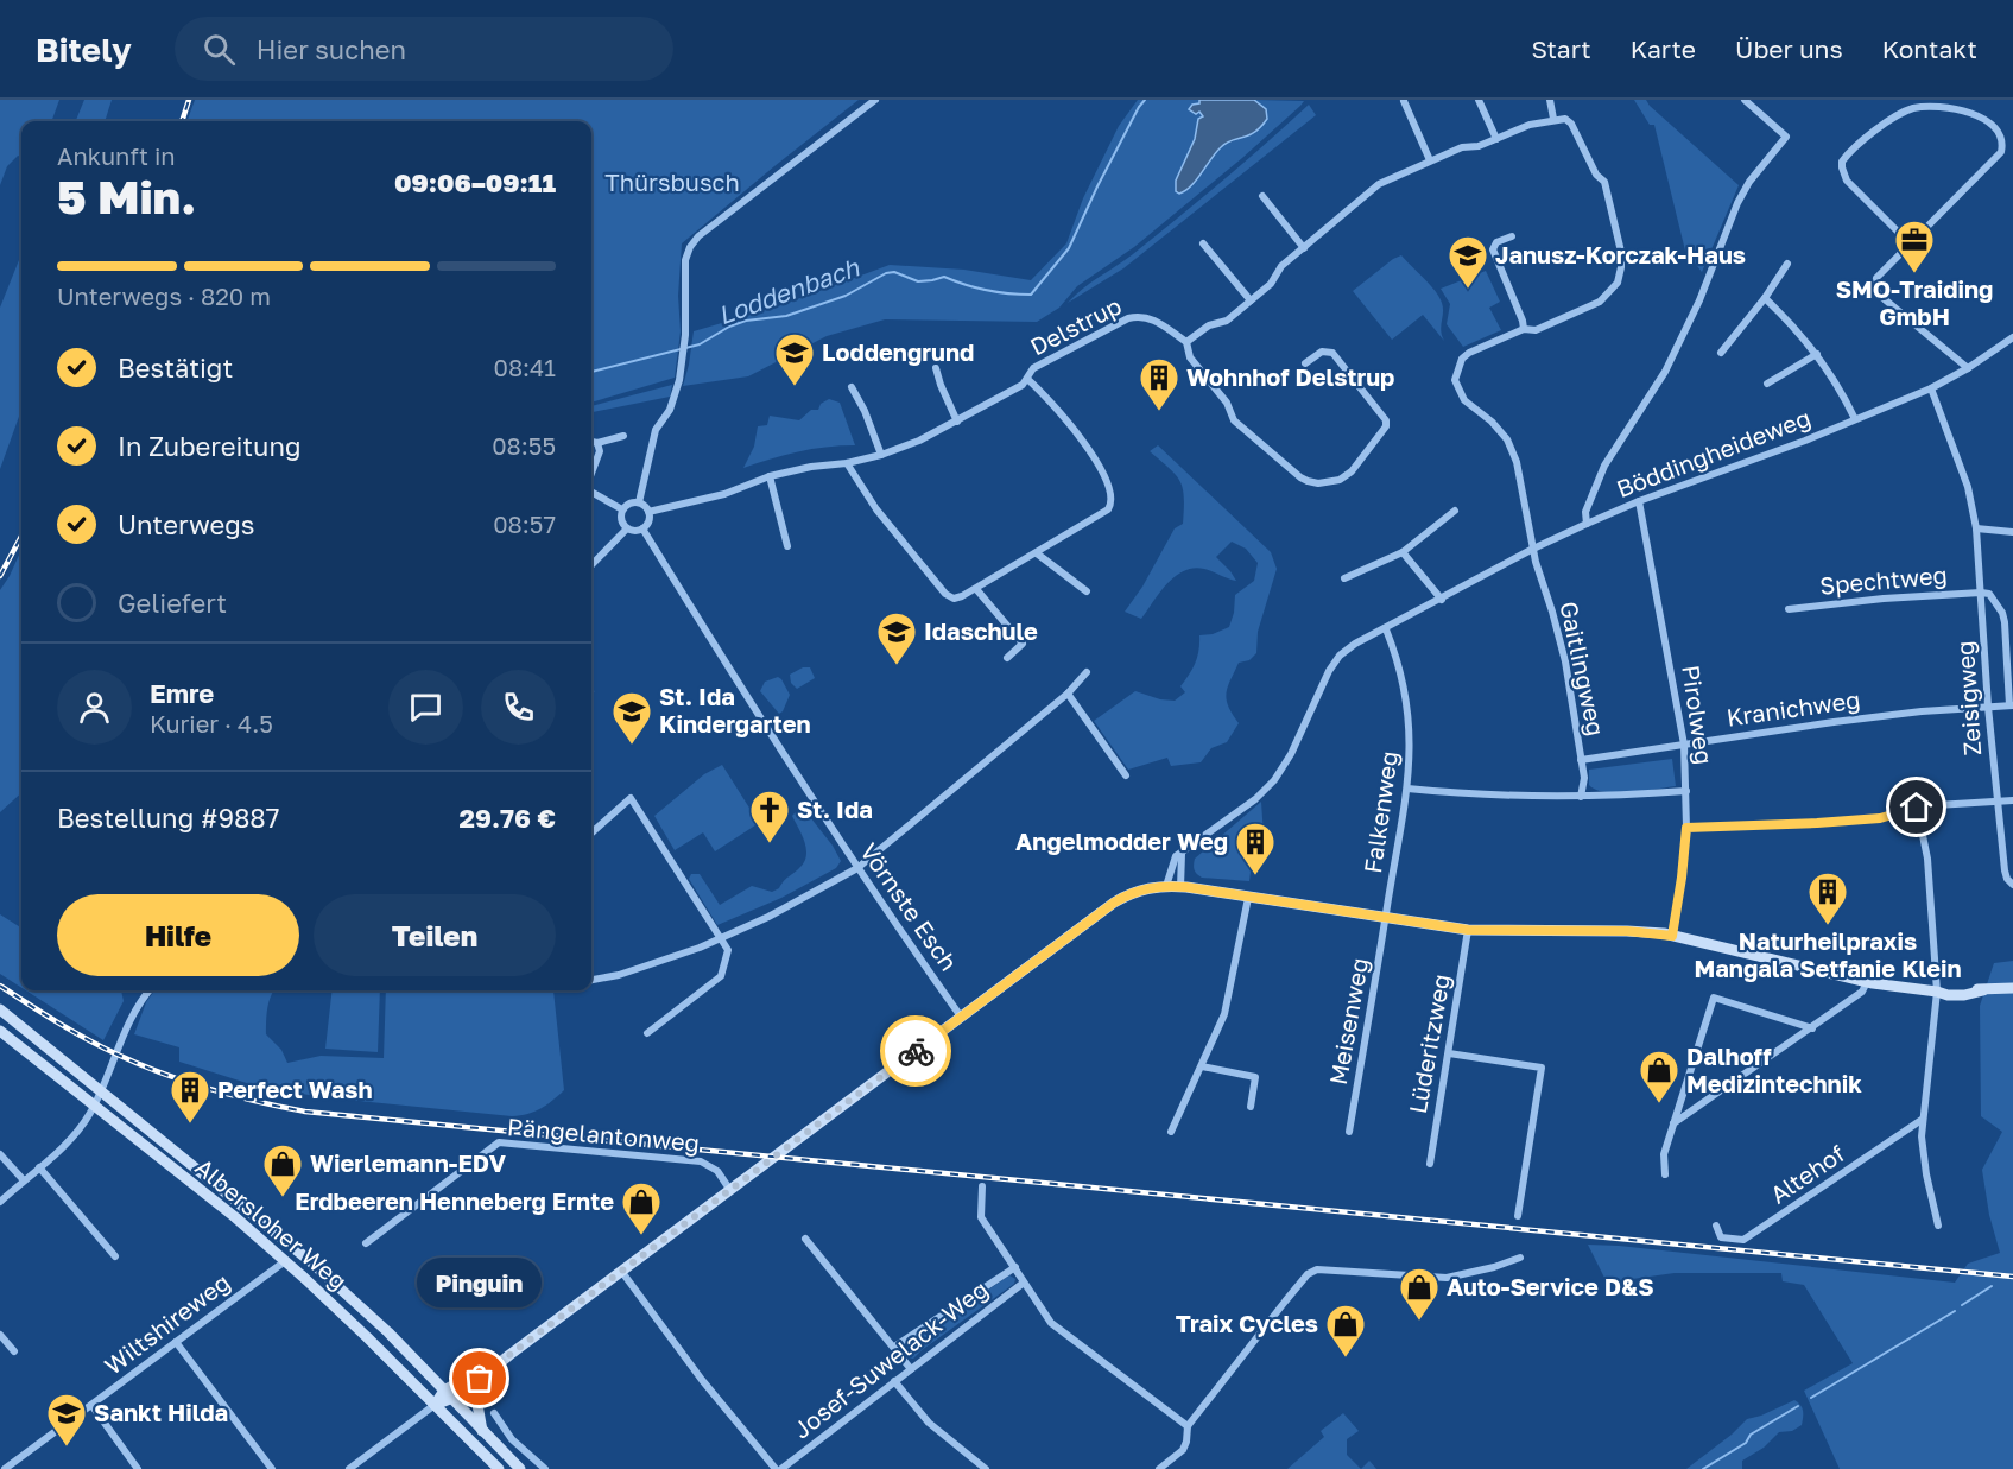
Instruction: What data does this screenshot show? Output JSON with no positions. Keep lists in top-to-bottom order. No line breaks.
{"streets":{"street":["Delstrup","Böddingheideweg","Spechtweg","Gaitlingweg","Zeisigweg","Kranichweg","Pirolweg","Falkenweg","Vörnste Esch","Meisenweg","Lüderitzweg","Pängelantonweg","Altehof","Albersloher Weg","Wiltshireweg","Josef-Suwelack-Weg"]},"crossings":[["Delstrup","Vörnste Esch"],["Böddingheideweg","Gaitlingweg"],["Böddingheideweg","Zeisigweg"],["Böddingheideweg","Pirolweg"],["Böddingheideweg","Falkenweg"],["Spechtweg","Zeisigweg"],["Gaitlingweg","Kranichweg"],["Zeisigweg","Kranichweg"],["Kranichweg","Pirolweg"],["Falkenweg","Meisenweg"],["Albersloher Weg","Wiltshireweg"]],"water":["Loddenbach"],"parks":["Thürsbusch"],"places":{"office":["SMO-Traiding GmbH"],"school or university":["Janusz-Korczak-Haus","Loddengrund","Idaschule","St. Ida Kindergarten","Sankt Hilda"],"building":["Wohnhof Delstrup","Angelmodder Weg","Naturheilpraxis Mangala Setfanie Klein","Perfect Wash"],"church":["St. Ida"],"shop":["Dalhoff Medizintechnik","Wierlemann-EDV","Erdbeeren Henneberg Ernte","Auto-Service D&S","Traix Cycles"],"other":["Pinguin"]},"page":{"header":"Bitely","search":"Hier suchen","nav":["Start","Karte","Über uns","Kontakt"],"heading":["5 Min.","Ankunft in","09:06–09:11"],"panel":["Emre","Kurier · 4.5","Bestellung #9887","29.76 €"],"bar":"Unterwegs · 820 m","list":[["Bestätigt","08:41"],["In Zubereitung","08:55"],["Unterwegs","08:57"],"Geliefert"],"buttons":["Hilfe","Teilen"],"bubble":"Pinguin"}}
